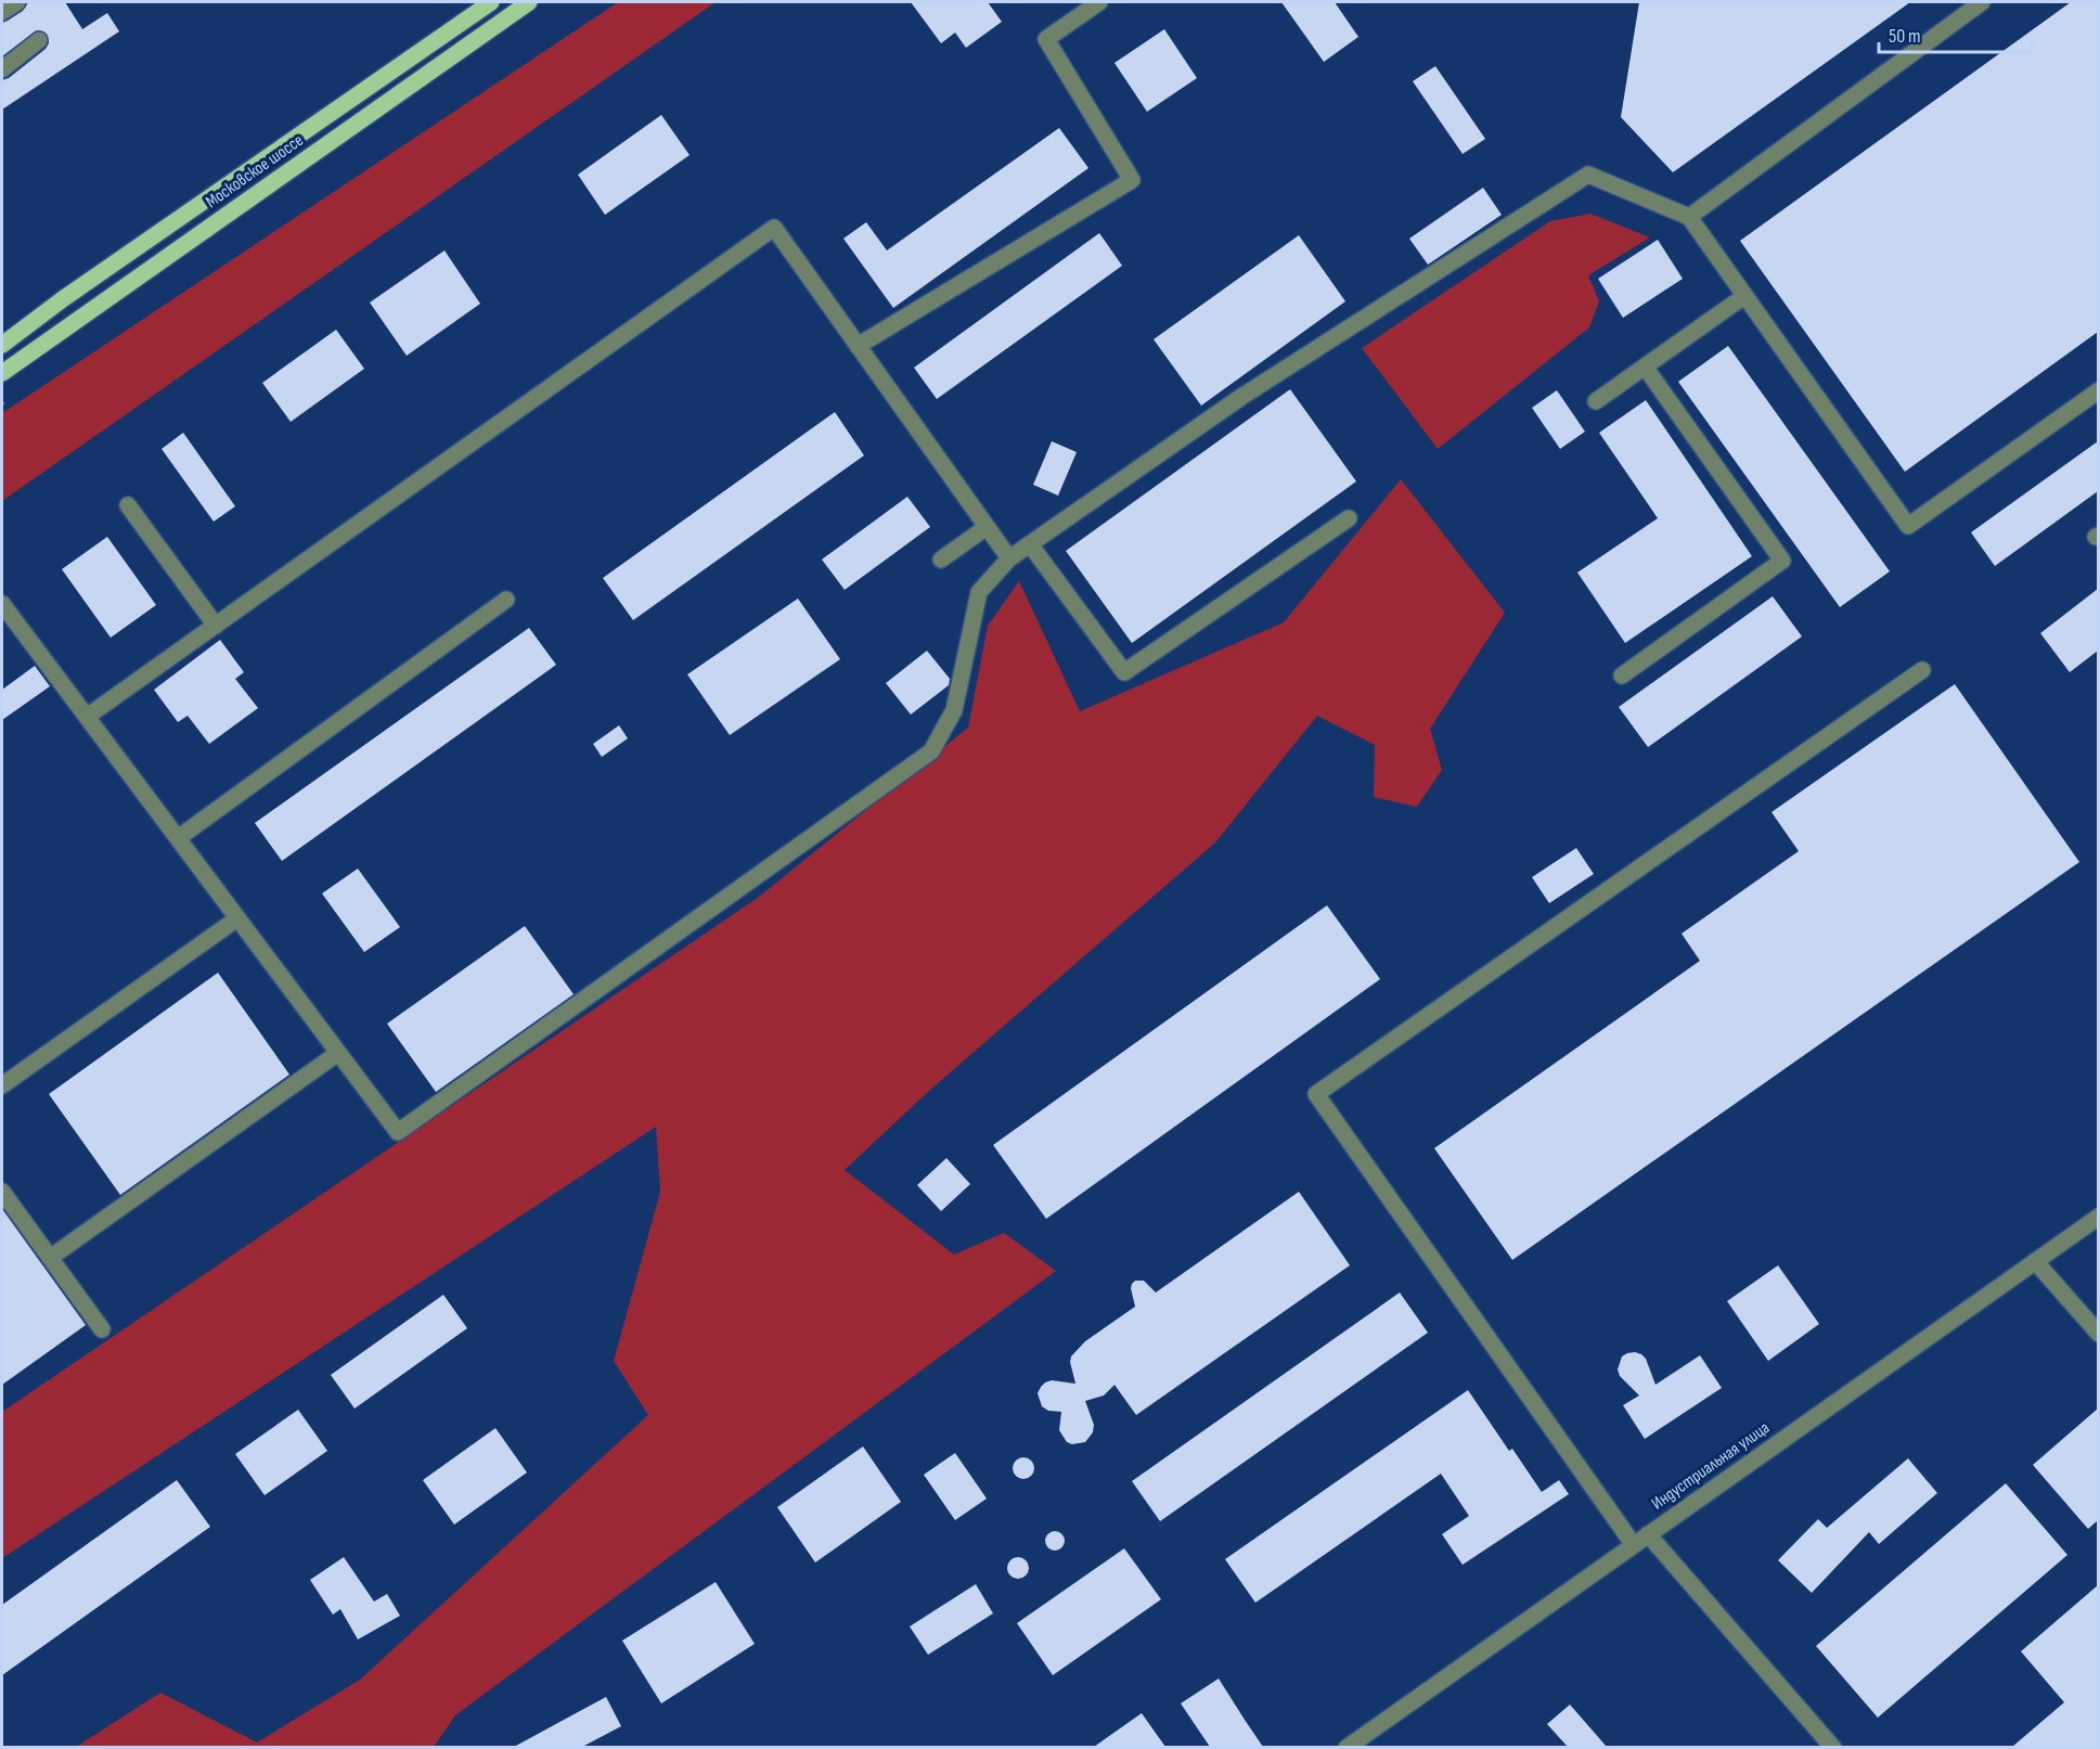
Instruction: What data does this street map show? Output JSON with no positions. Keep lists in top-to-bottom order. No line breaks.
{"streets":{"main road":["Московское шоссе"],"street":["Индустриальная улица"]},"scale_bar":"50 m"}
